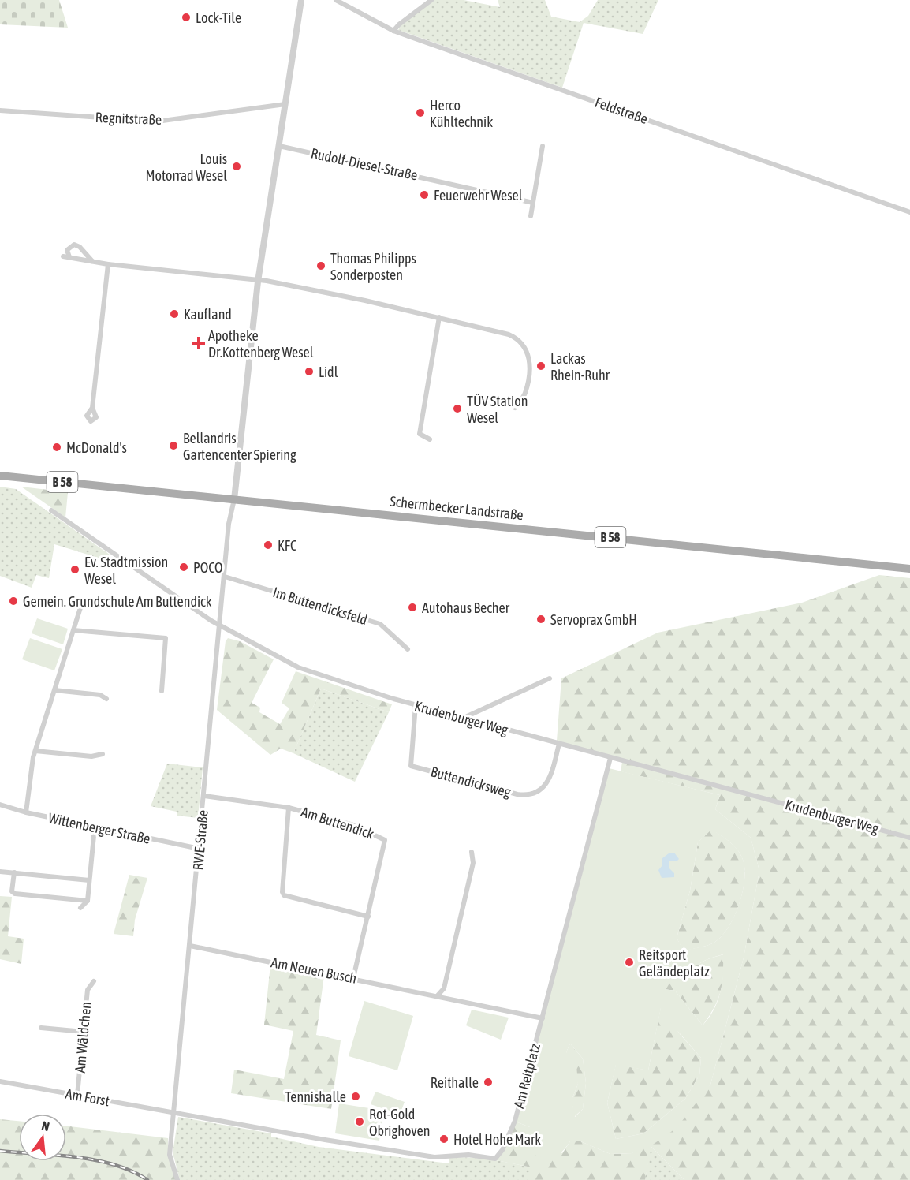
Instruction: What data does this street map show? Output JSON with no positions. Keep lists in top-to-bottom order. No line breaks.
{"streets":{"main road":["B 58","Schermbecker Landstraße"],"street":["Feldstraße","Regnitstraße","Rudolf-Diesel-Straße","Im Buttendicksfeld","Krudenburger Weg","Buttendicksweg","Am Buttendick","Wittenberger Straße","RWE-Straße","Am Neuen Busch","Am Wäldchen","Am Reitplatz","Am Forst"]},"crossings":[["Schermbecker Landstraße","RWE-Straße"],["Im Buttendicksfeld","RWE-Straße"],["Krudenburger Weg","Buttendicksweg"],["Krudenburger Weg","RWE-Straße"],["Krudenburger Weg","Am Reitplatz"],["Am Buttendick","RWE-Straße"],["Am Buttendick","Am Neuen Busch"],["Wittenberger Straße","RWE-Straße"],["RWE-Straße","Am Neuen Busch"],["RWE-Straße","Am Reitplatz"],["RWE-Straße","Am Forst"],["Am Neuen Busch","Am Reitplatz"],["Am Wäldchen","Am Forst"],["Am Reitplatz","Am Forst"]],"places":{"other":["Lock-Tile","Herco Kühltechnik","Louis Motorrad Wesel","Feuerwehr Wesel","Thomas Philipps Sonderposten","Kaufland","Lackas Rhein-Ruhr","Lidl","TÜV Station Wesel","Bellandris Gartencenter Spiering","McDonald's","KFC","POCO","Ev. Stadtmission Wesel","Gemein. Grundschule Am Buttendick","Autohaus Becher","Servoprax GmbH","Reitsport Geländeplatz","Reithalle","Tennishalle","Rot-Gold Obrighoven","Hotel Hohe Mark"],"health":["Apotheke Dr.Kottenberg Wesel"]},"north":"top"}
